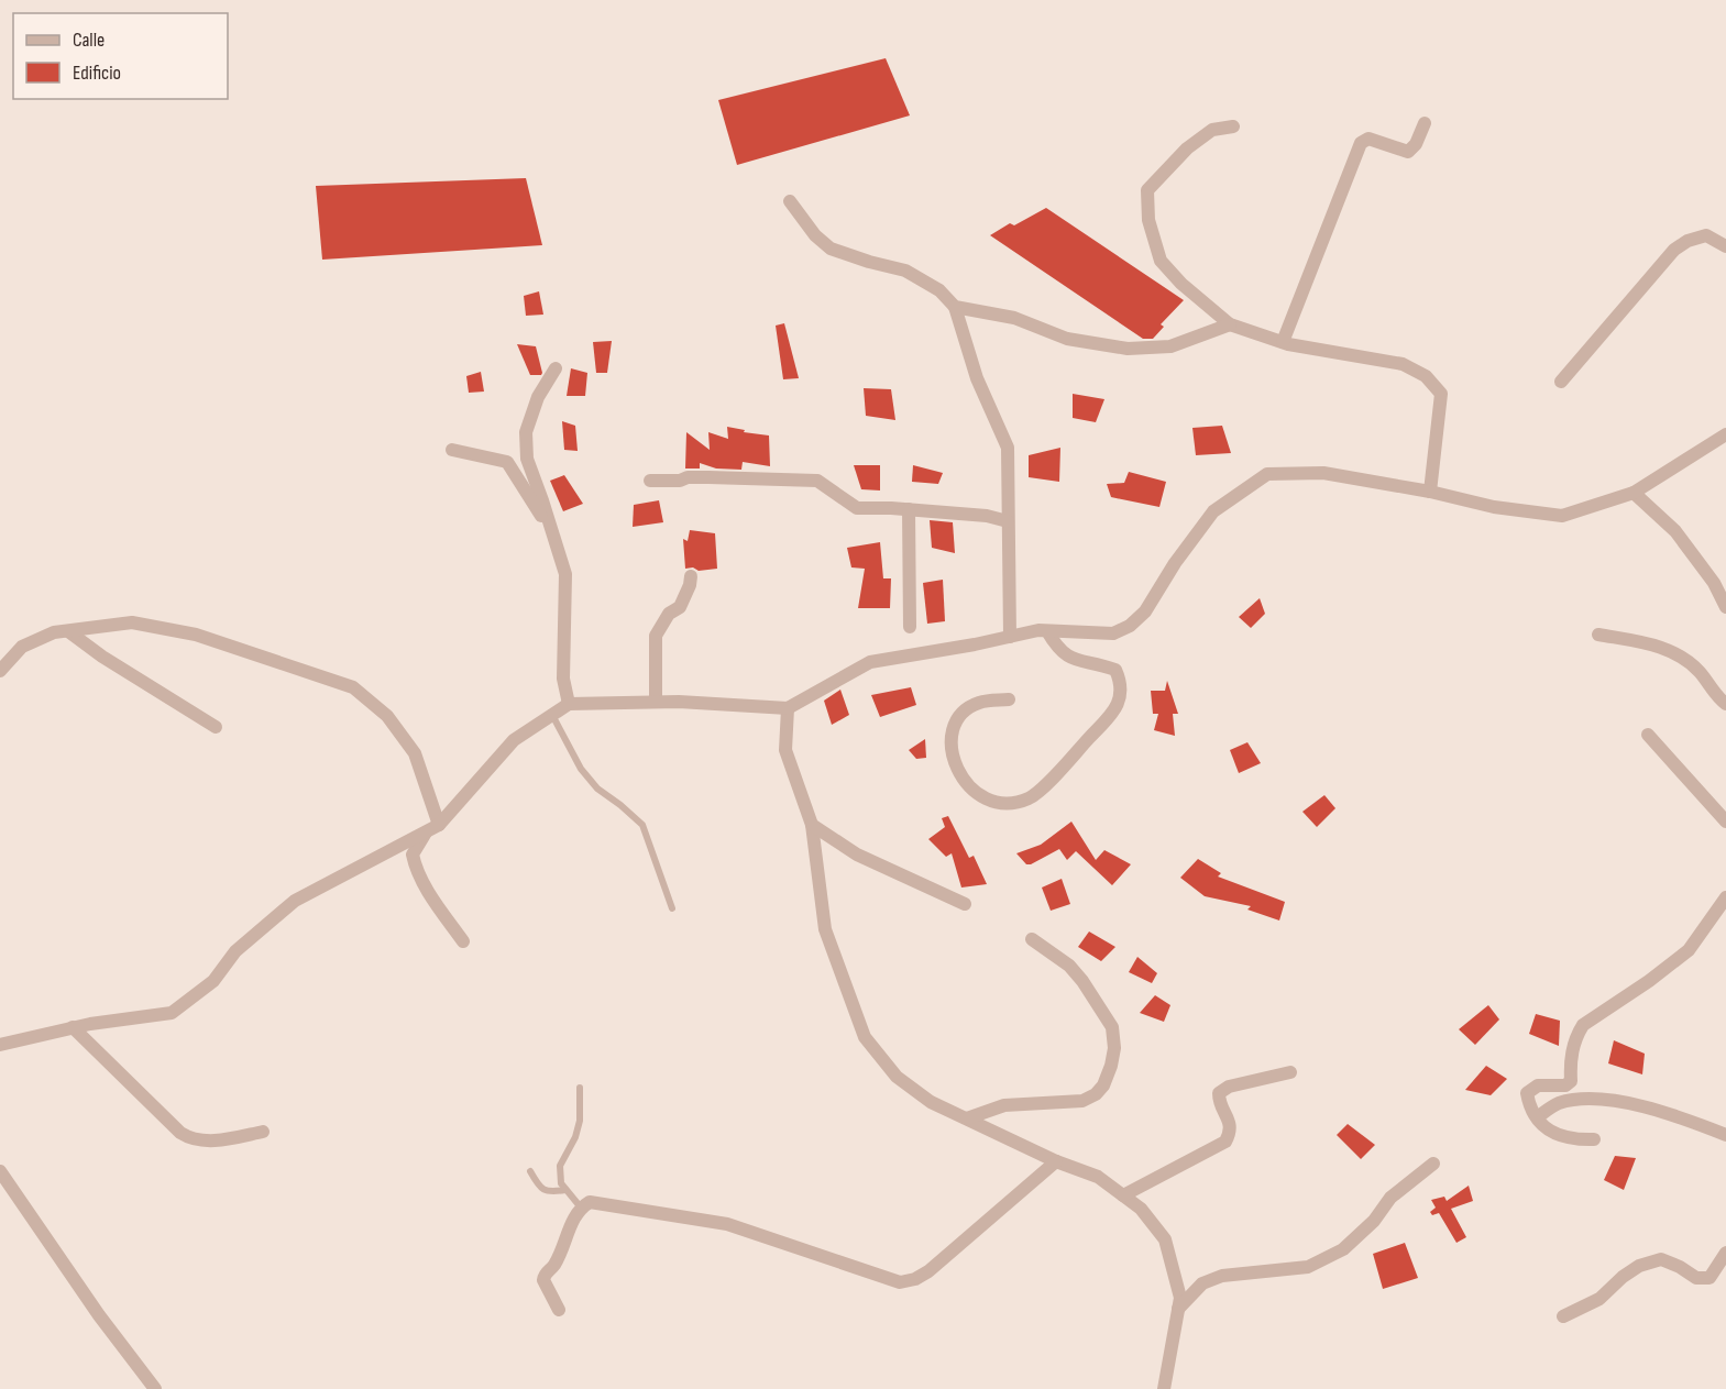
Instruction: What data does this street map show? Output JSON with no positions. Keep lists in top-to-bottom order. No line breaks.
{"legend":["Calle","Edificio"]}
